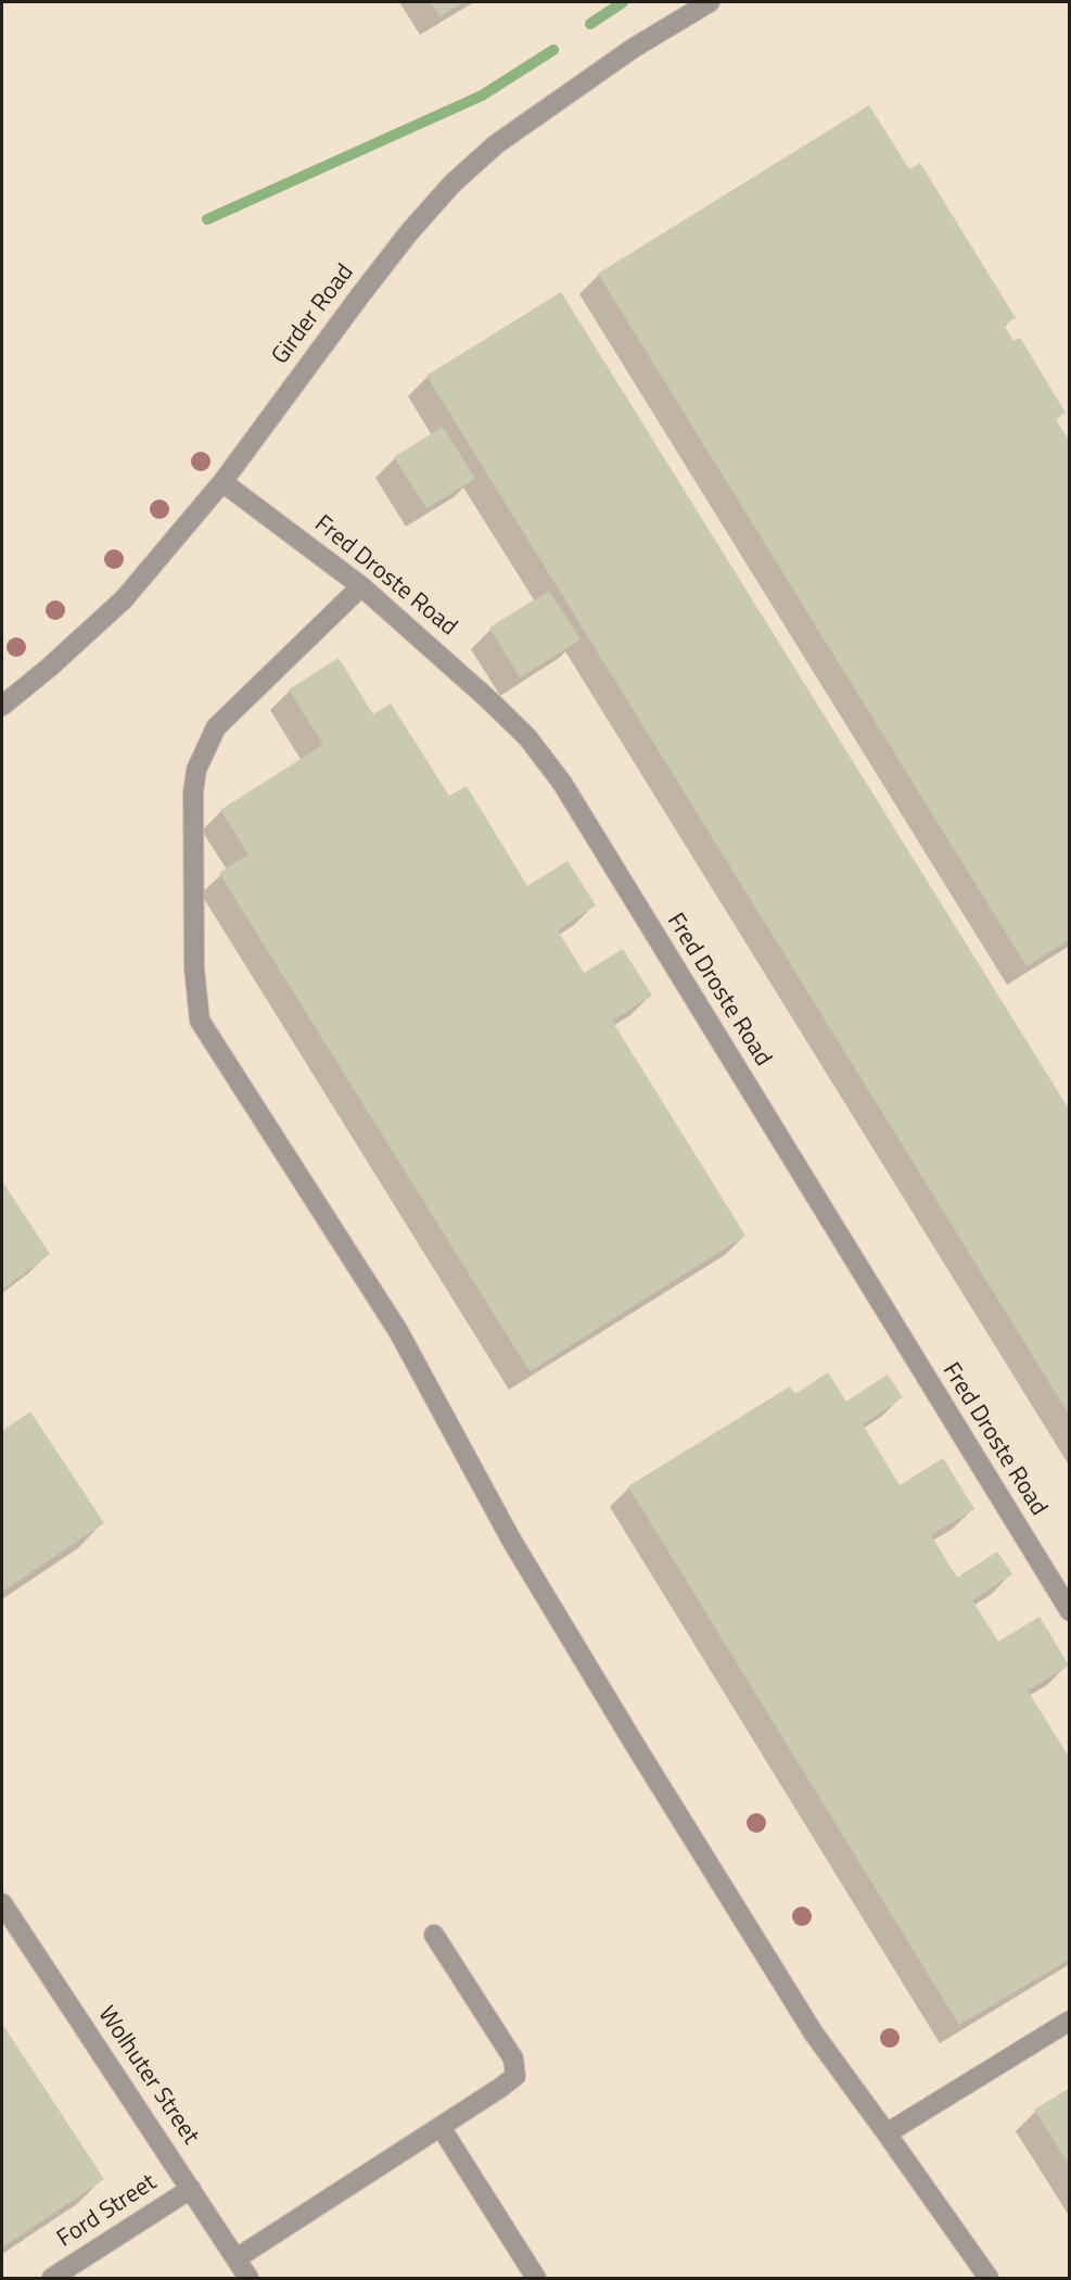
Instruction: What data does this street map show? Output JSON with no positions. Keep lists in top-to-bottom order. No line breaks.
{"streets":{"street":["Girder Road","Fred Droste Road","Wolhuter Street","Ford Street"]},"crossings":[["Girder Road","Fred Droste Road"],["Wolhuter Street","Ford Street"]]}
